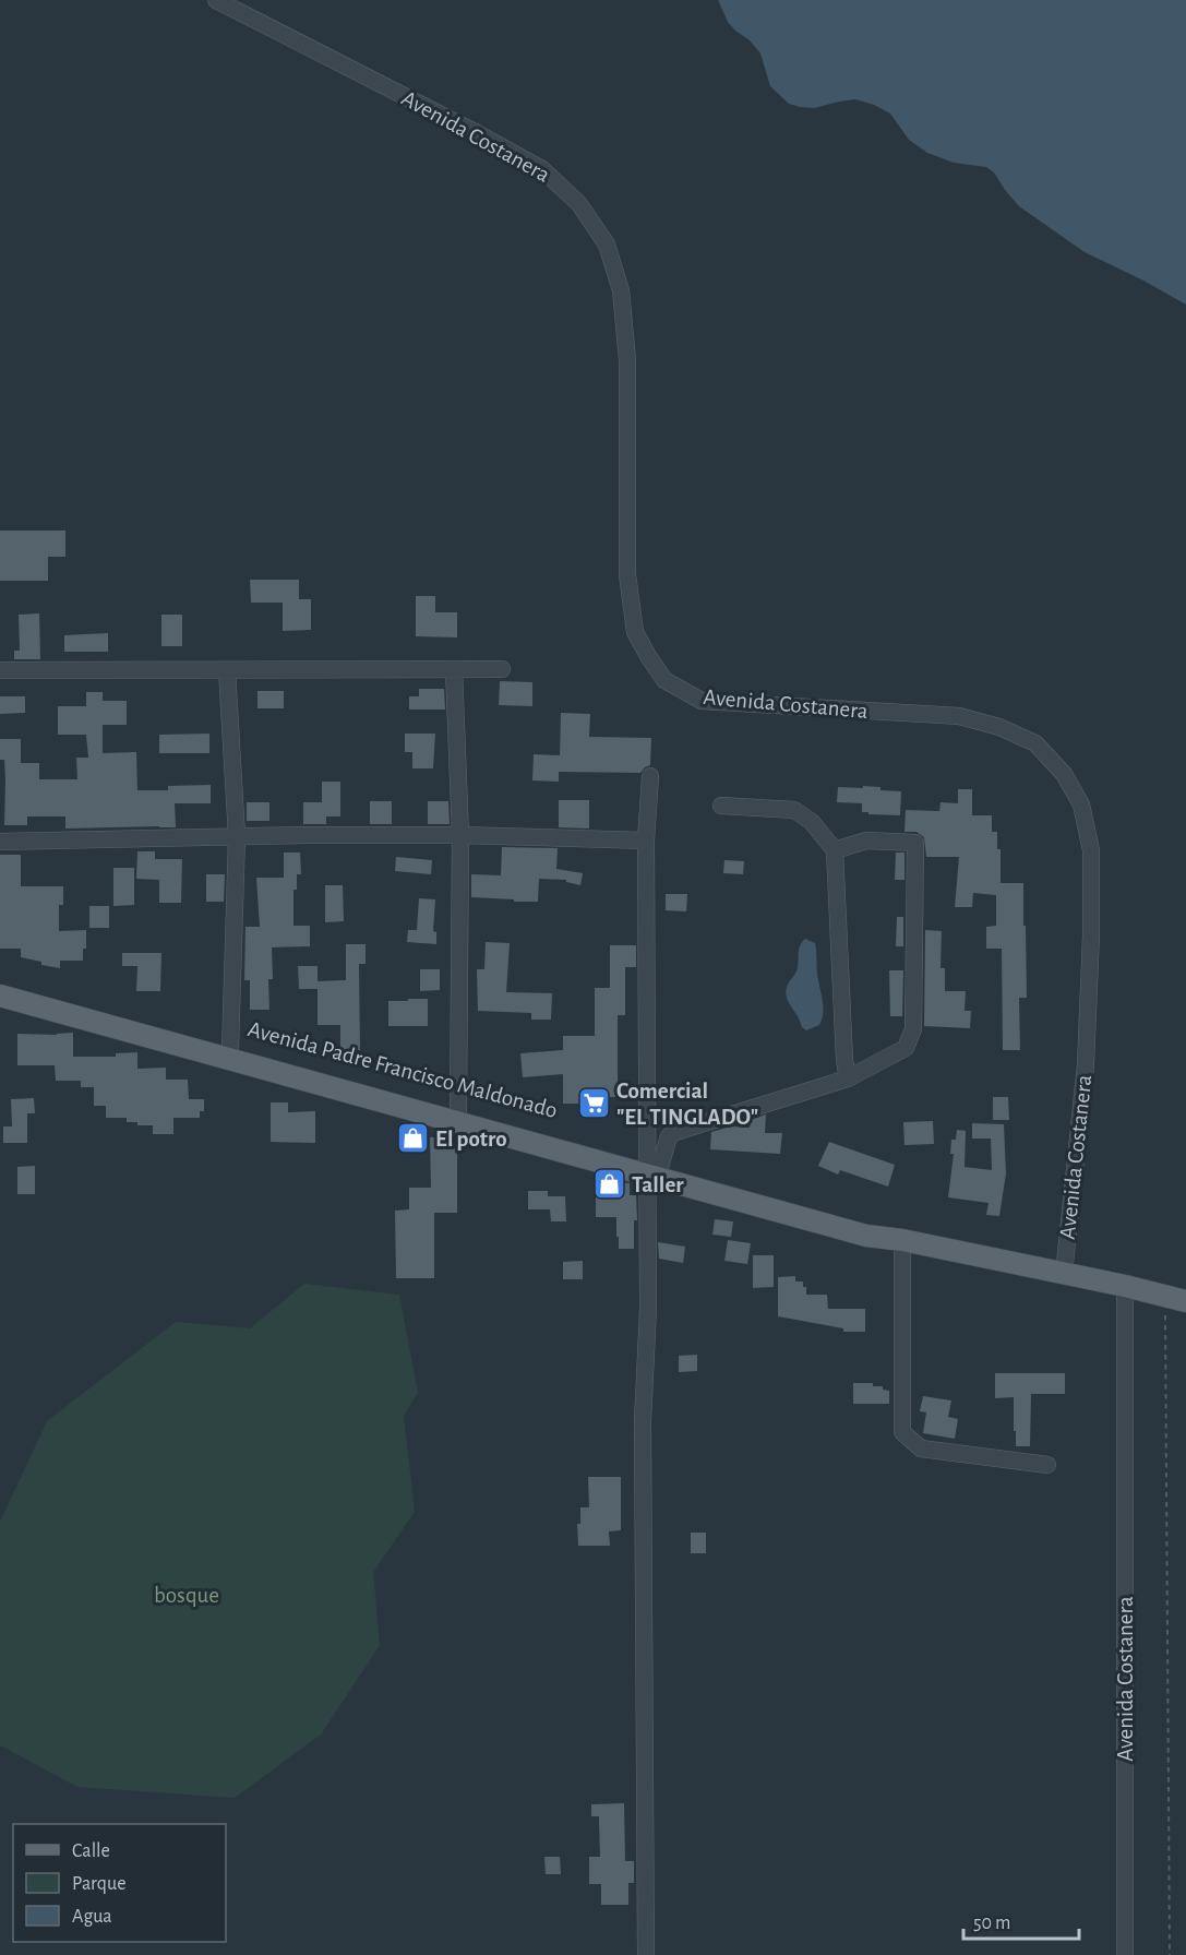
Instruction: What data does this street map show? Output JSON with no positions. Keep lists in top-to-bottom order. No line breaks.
{"streets":{"main road":["Avenida Padre Francisco Maldonado"],"street":["Avenida Costanera"]},"crossings":[["Avenida Costanera","Avenida Padre Francisco Maldonado"]],"parks":["bosque"],"places":{"supermarket":["Comercial \"EL TINGLADO\""],"shop":["El potro","Taller"]},"legend":["Calle","Parque","Agua"],"scale_bar":"50 m"}
